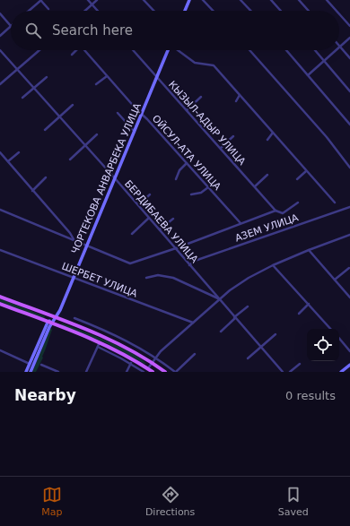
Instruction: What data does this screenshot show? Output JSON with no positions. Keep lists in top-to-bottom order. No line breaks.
{"streets":{"street":["КЫЗЫЛ-АДЫР УЛИЦА","ОЙСУЛ-АТА УЛИЦА","ЧОРТЕКОВА АНВАРБЕКА УЛИЦА","БЕРДИБАЕВА УЛИЦА","АЗЕМ УЛИЦА","ШЕРБЕТ УЛИЦА"]},"crossings":[["КЫЗЫЛ-АДЫР УЛИЦА","ЧОРТЕКОВА АНВАРБЕКА УЛИЦА"],["ОЙСУЛ-АТА УЛИЦА","ЧОРТЕКОВА АНВАРБЕКА УЛИЦА"],["ЧОРТЕКОВА АНВАРБЕКА УЛИЦА","БЕРДИБАЕВА УЛИЦА"],["ЧОРТЕКОВА АНВАРБЕКА УЛИЦА","ШЕРБЕТ УЛИЦА"],["БЕРДИБАЕВА УЛИЦА","АЗЕМ УЛИЦА"]],"page":{"search":"Search here","heading":["Nearby","0 results"],"nav":["Map","Directions","Saved"]}}
